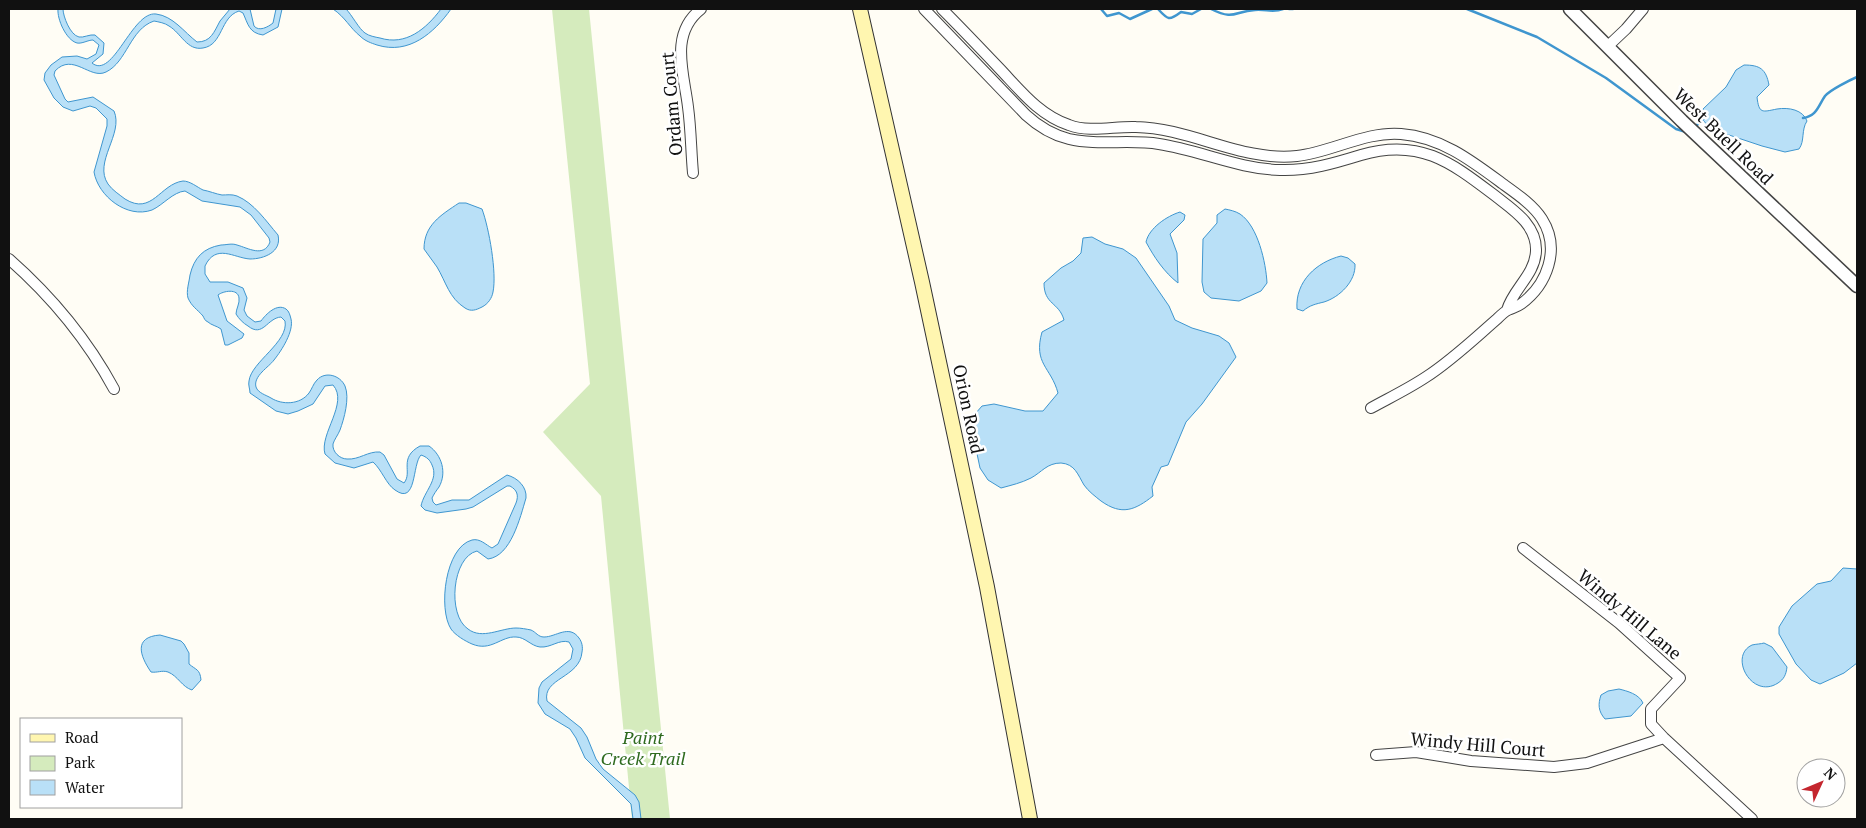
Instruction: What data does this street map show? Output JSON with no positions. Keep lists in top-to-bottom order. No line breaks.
{"streets":{"main road":["Orion Road"],"street":["Ordam Court","West Buell Road","Windy Hill Lane","Windy Hill Court"]},"crossings":[["Windy Hill Lane","Windy Hill Court"]],"parks":["Paint Creek Trail"],"legend":["Road","Park","Water"],"north":"top right"}
